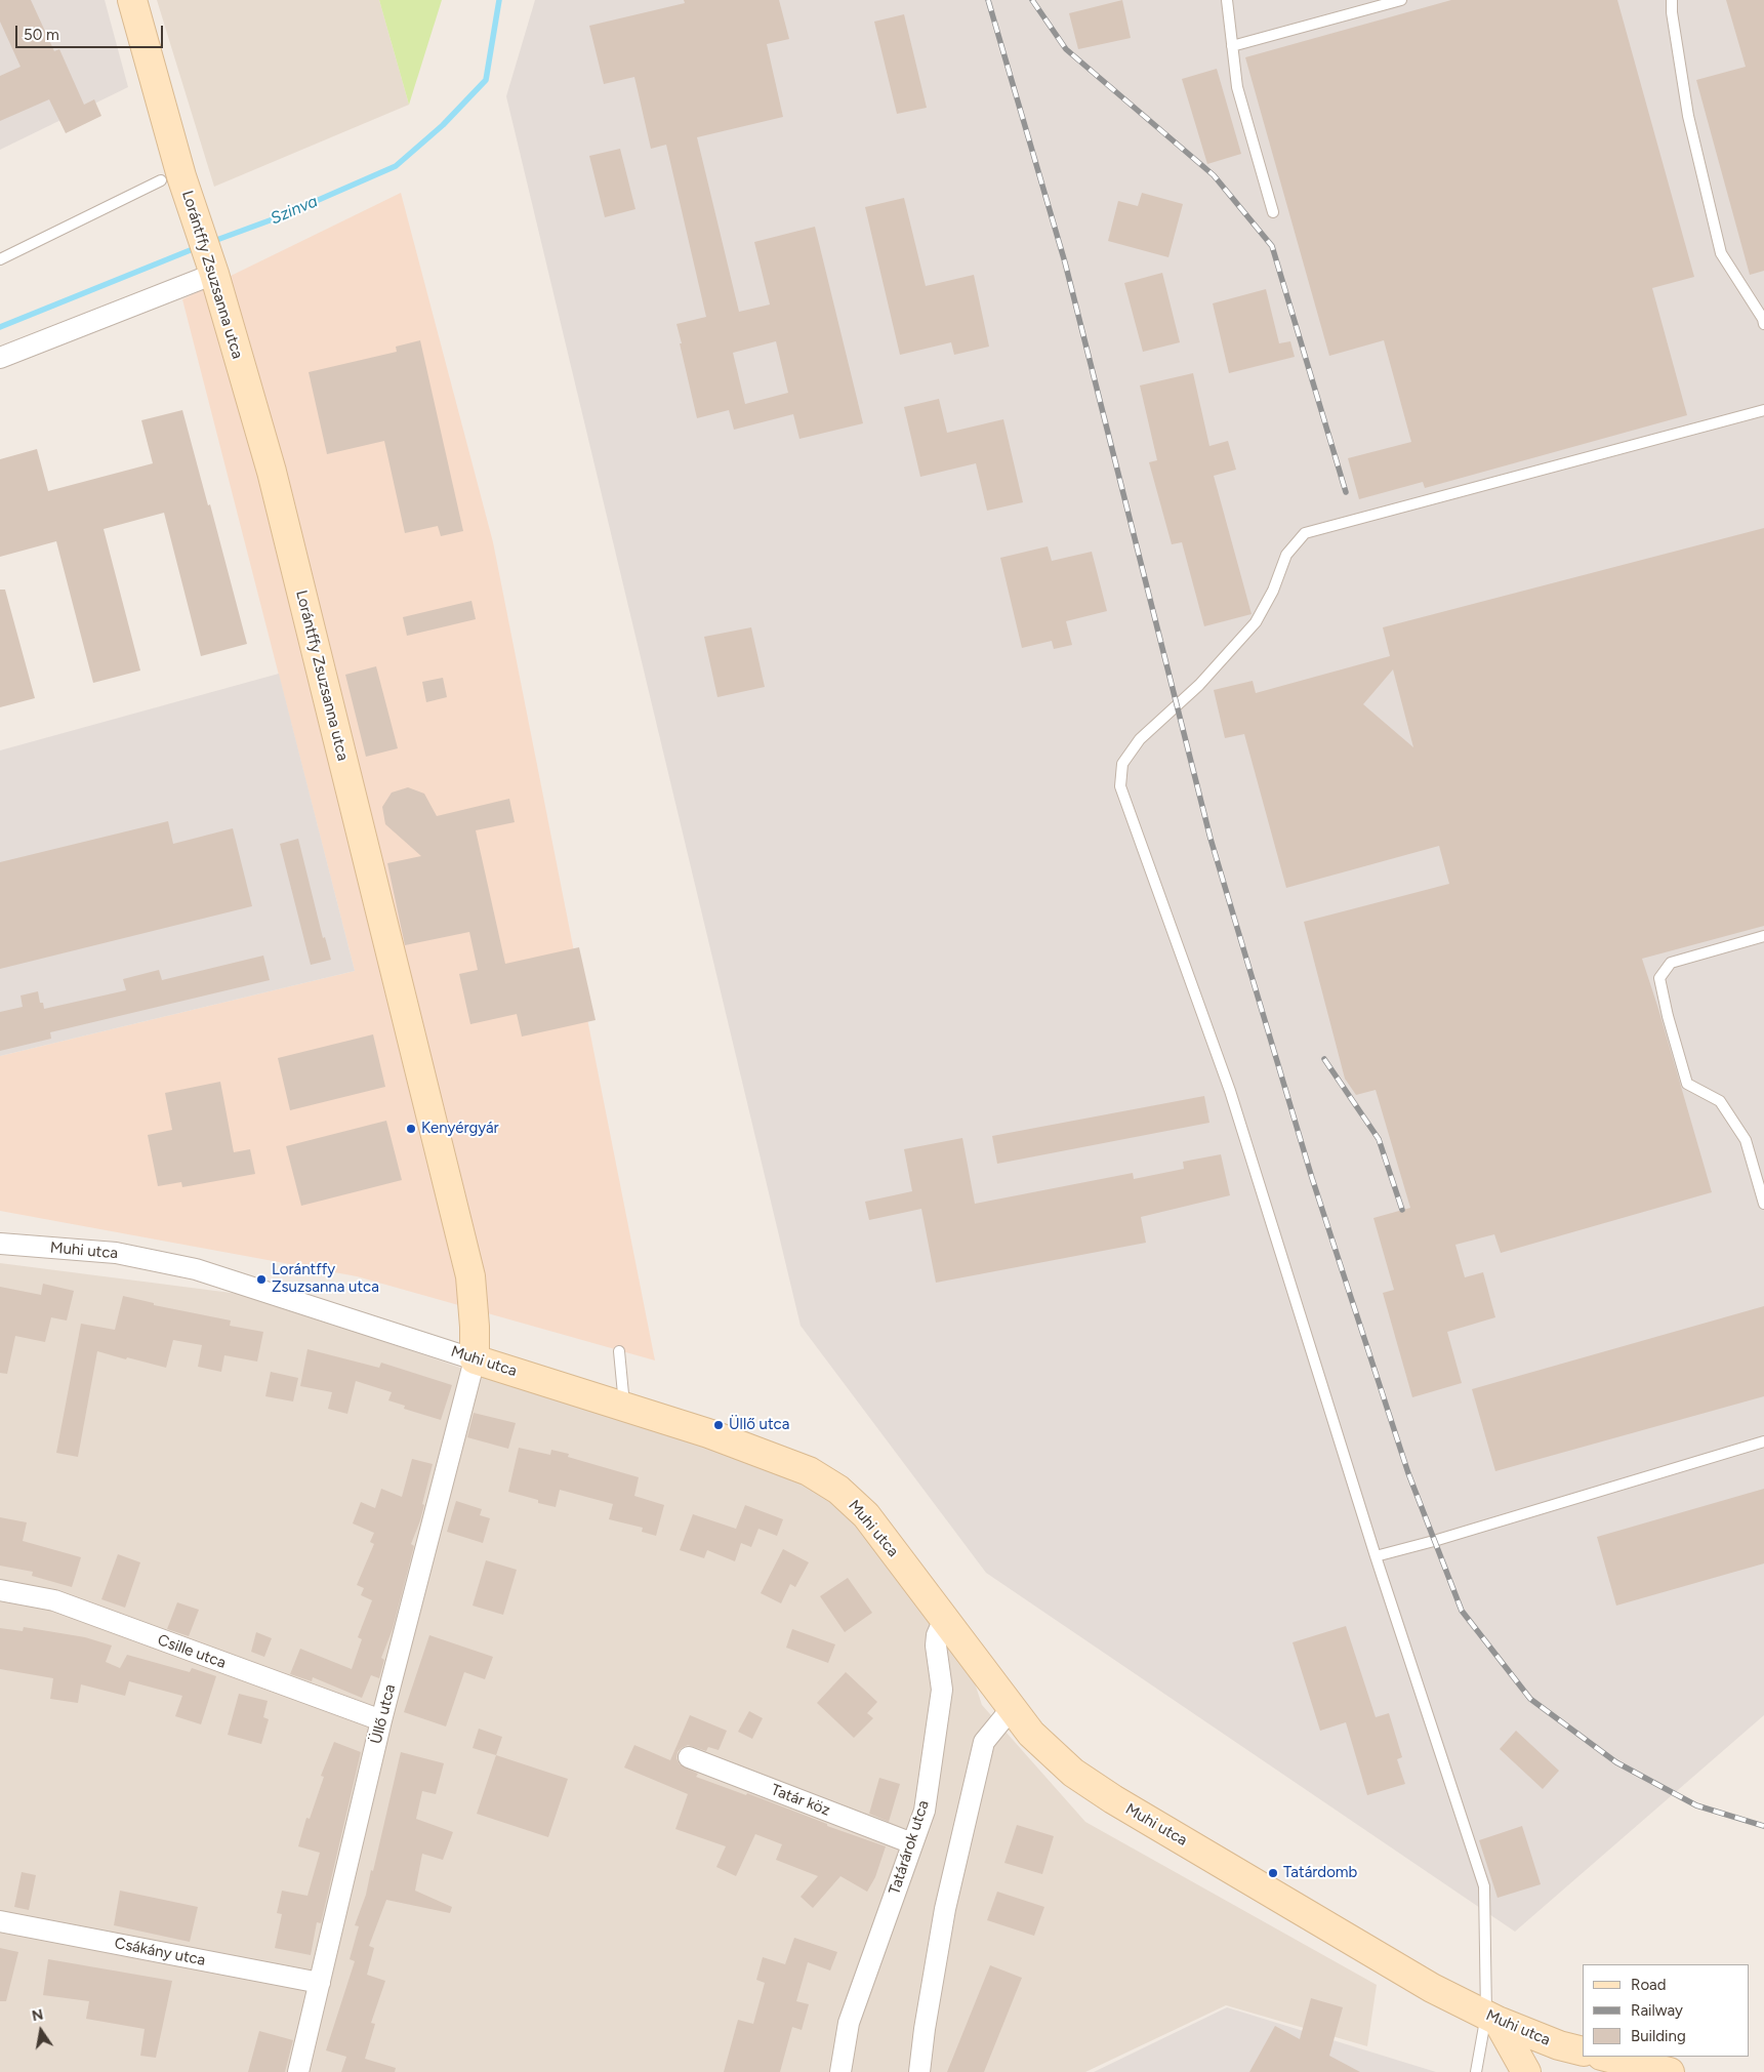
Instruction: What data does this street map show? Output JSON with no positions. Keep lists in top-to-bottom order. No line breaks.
{"streets":{"main road":["Lorántffy Zsuzsanna utca","Muhi utca"],"street":["Csille utca","Üllő utca","Tatár köz","Tatárárok utca","Csákány utca"]},"crossings":[["Lorántffy Zsuzsanna utca","Muhi utca"],["Lorántffy Zsuzsanna utca","Üllő utca"],["Muhi utca","Üllő utca"],["Muhi utca","Tatárárok utca"],["Csille utca","Üllő utca"],["Üllő utca","Csákány utca"],["Tatár köz","Tatárárok utca"]],"water":["Szinva"],"places":["Kenyérgyár","Lorántffy Zsuzsanna utca","Üllő utca","Tatárdomb"],"legend":["Road","Railway","Building"],"scale_bar":"50 m","north":"top"}
